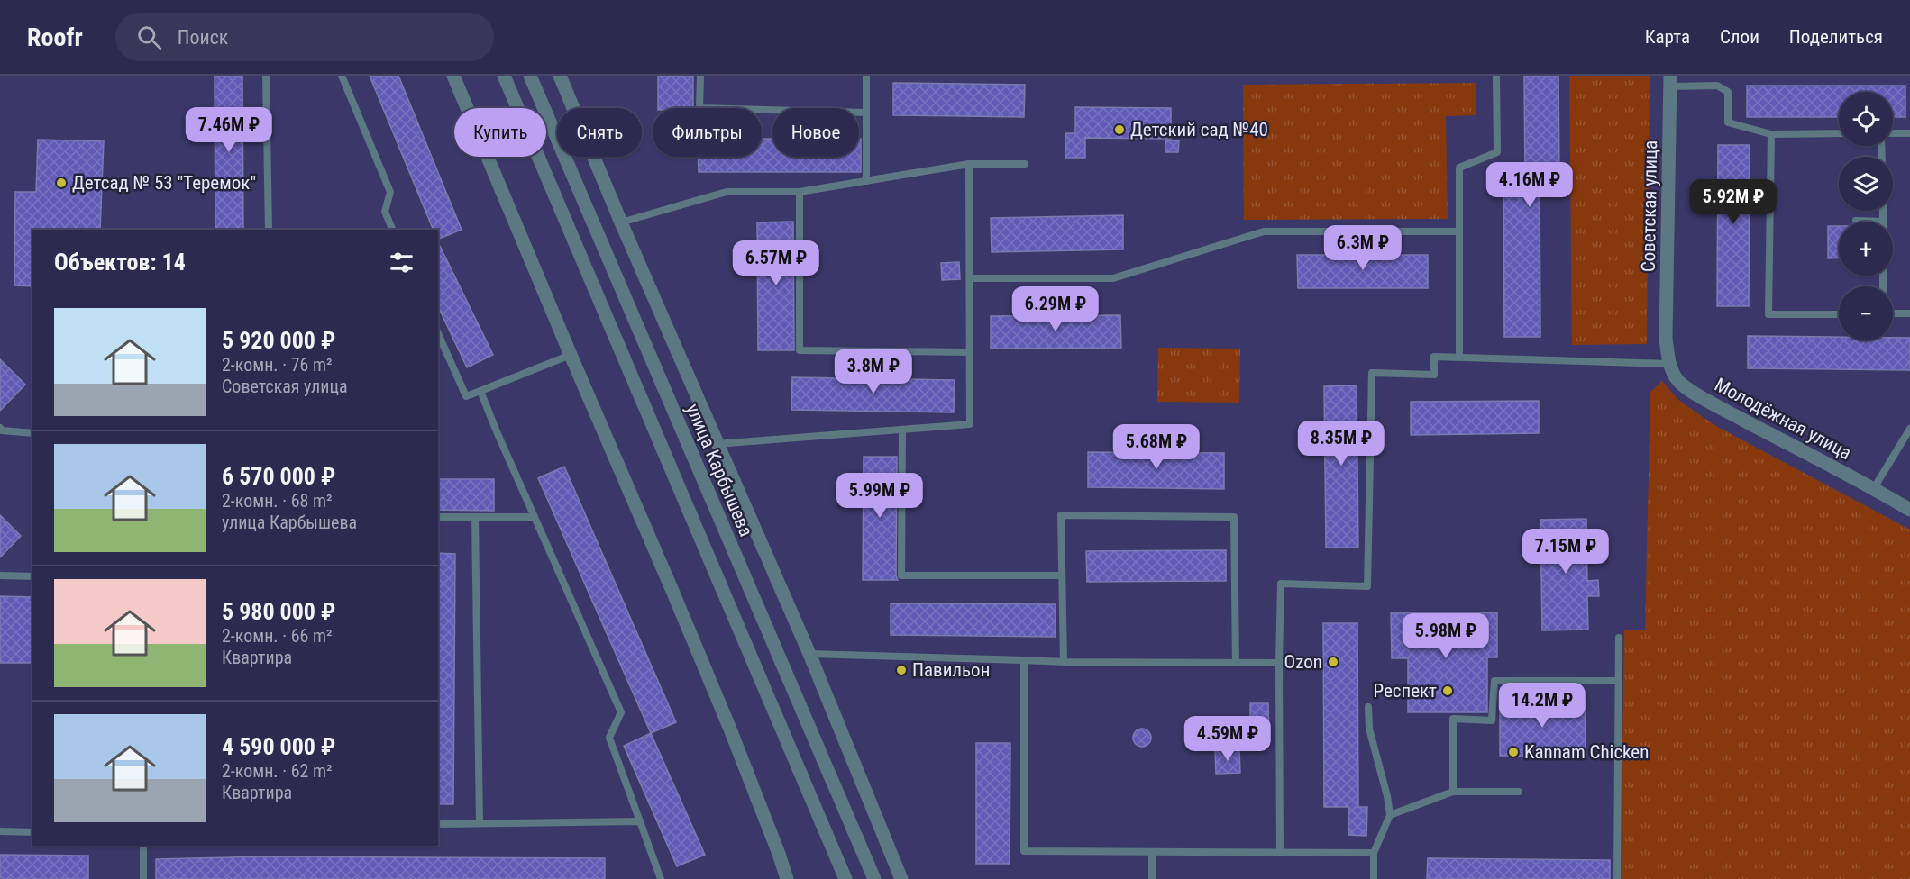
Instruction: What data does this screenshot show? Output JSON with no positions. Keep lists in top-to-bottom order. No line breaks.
{"streets":{"street":["Советская улица","Молодёжная улица","улица Карбышева"]},"crossings":[["Советская улица","Молодёжная улица"]],"places":["Детский сад №40","Детсад № 53 \"Теремок\"","Ozon","Павильон","Респект","Kannam Chicken"],"page":{"header":"Roofr","search":"Поиск","nav":["Карта","Слои","Поделиться"],"map_buttons":["+","−"],"price":["7.46M ₽","4.16M ₽","5.92M ₽","6.3M ₽","6.57M ₽","6.29M ₽","3.8M ₽","8.35M ₽","5.68M ₽","5.99M ₽","7.15M ₽","5.98M ₽","14.2M ₽","4.59M ₽"],"chip":["Купить","Снять","Фильтры","Новое"],"heading":"Объектов: 14","list":[{"name":"5 920 000 ₽","note":"2-комн. · 76 m² · Советская улица"},{"name":"6 570 000 ₽","note":"2-комн. · 68 m² · улица Карбышева"},{"name":"5 980 000 ₽","note":"2-комн. · 66 m² · Квартира"},{"name":"4 590 000 ₽","note":"2-комн. · 62 m² · Квартира"}]}}
